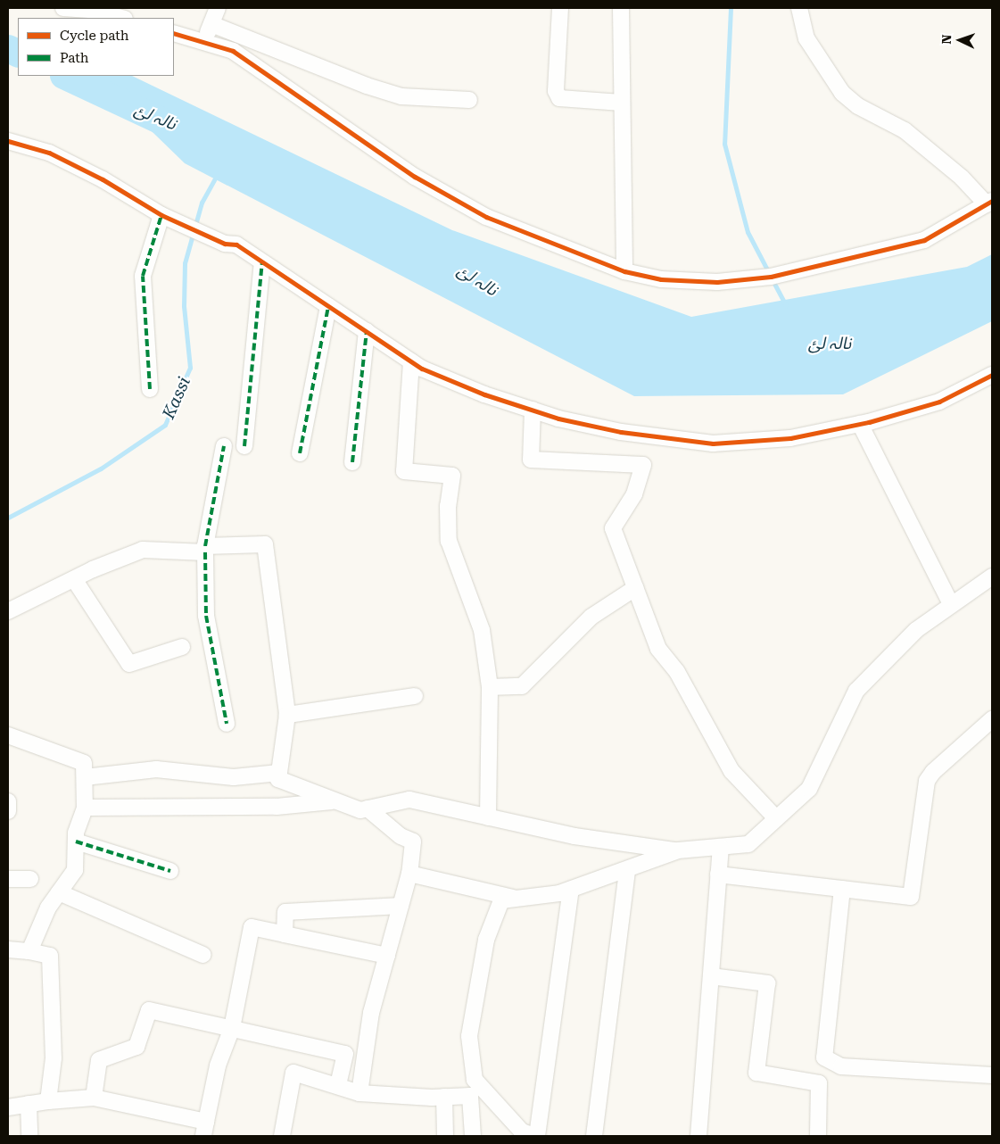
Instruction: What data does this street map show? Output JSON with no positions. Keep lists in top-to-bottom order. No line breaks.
{"water":["نالہ لئ","Kassi"],"legend":["Cycle path","Path"],"north":"left"}
